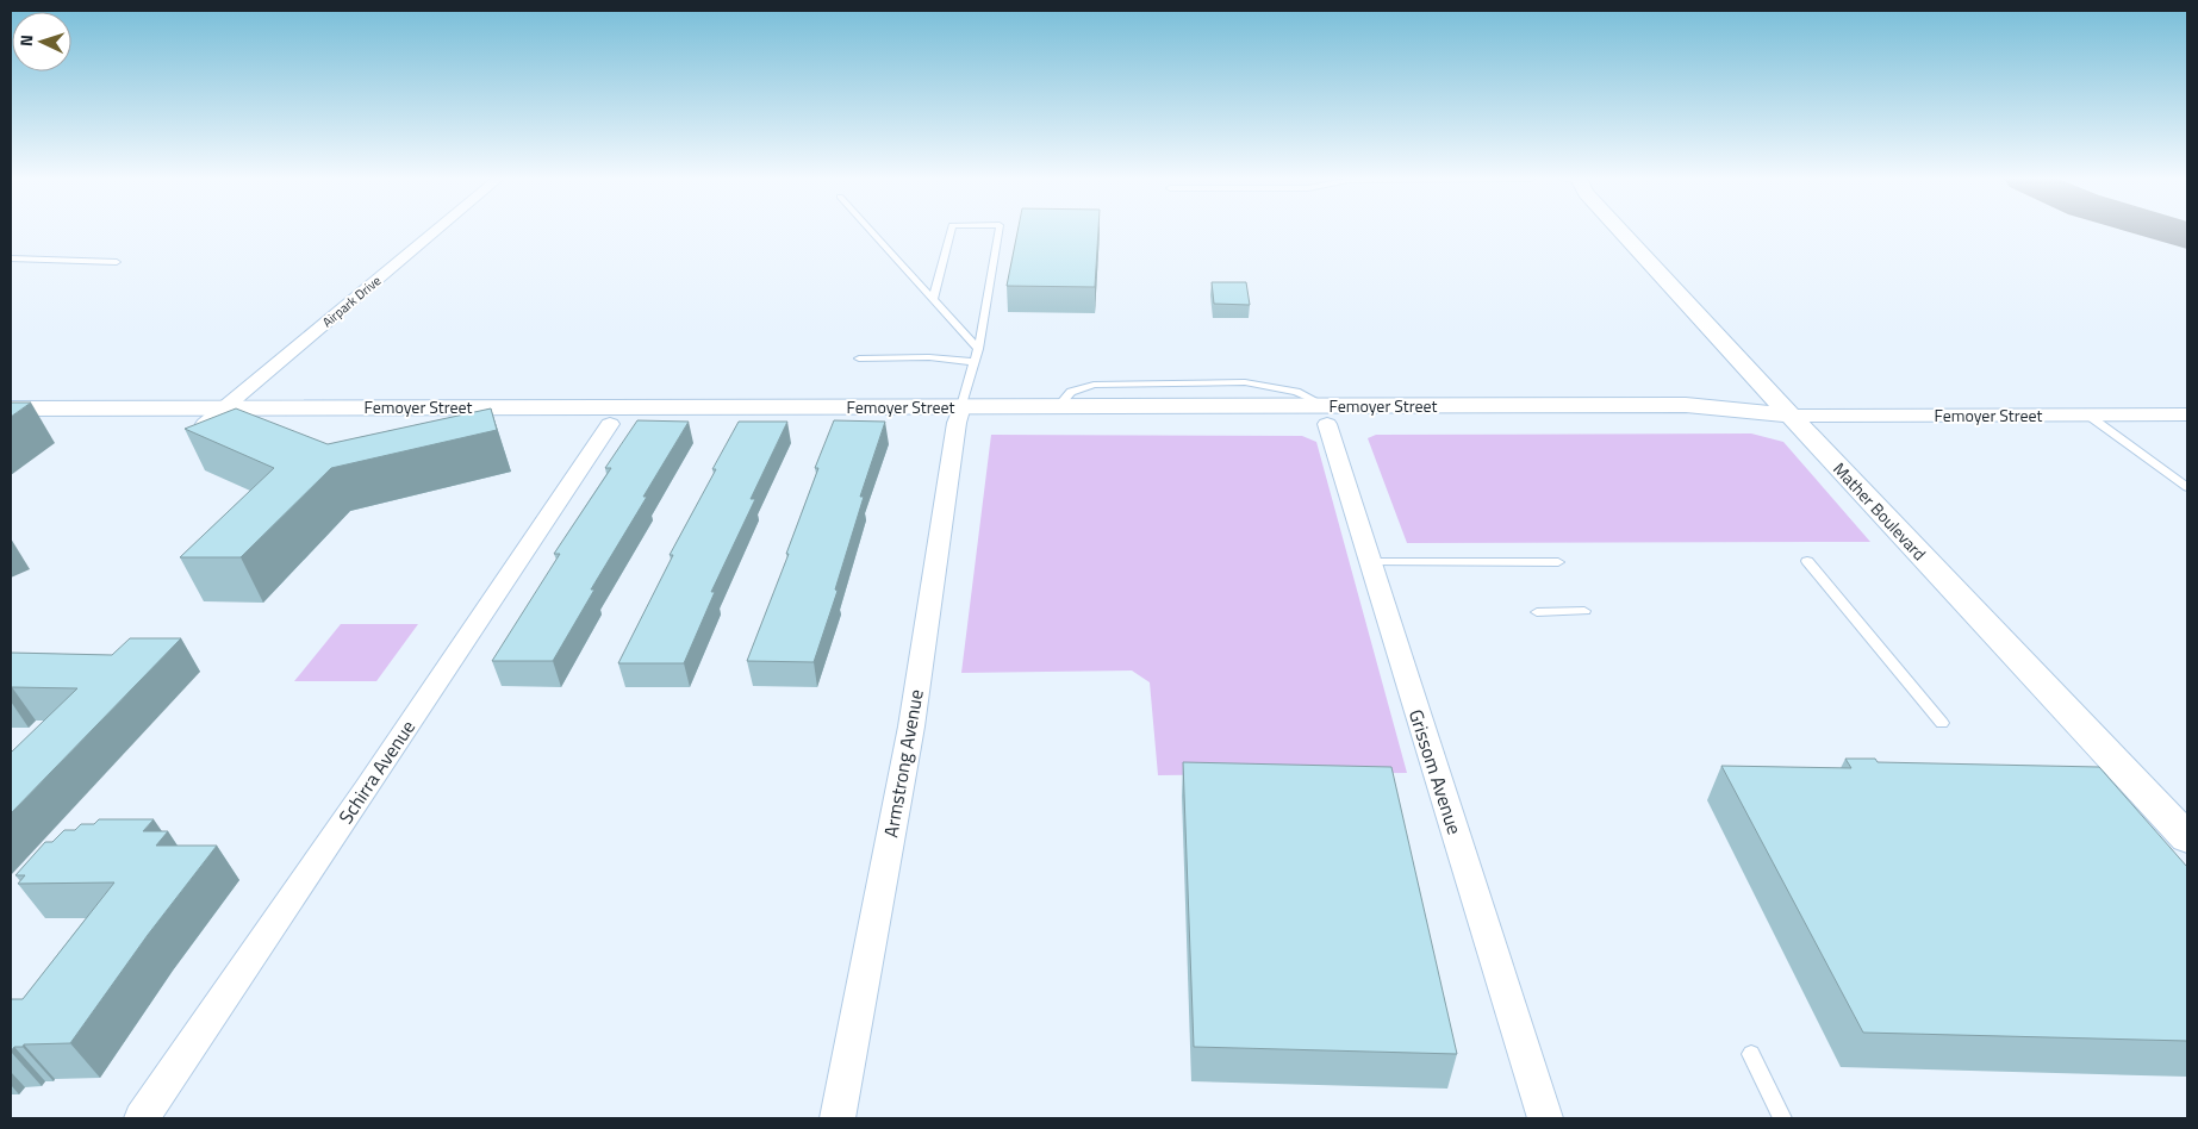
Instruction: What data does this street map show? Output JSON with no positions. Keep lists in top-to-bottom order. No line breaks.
{"streets":{"street":["Airpark Drive","Femoyer Street","Mather Boulevard","Armstrong Avenue","Schirra Avenue","Grissom Avenue"]},"crossings":[["Airpark Drive","Femoyer Street"],["Femoyer Street","Mather Boulevard"],["Femoyer Street","Armstrong Avenue"],["Femoyer Street","Schirra Avenue"],["Femoyer Street","Grissom Avenue"]],"north":"left"}
